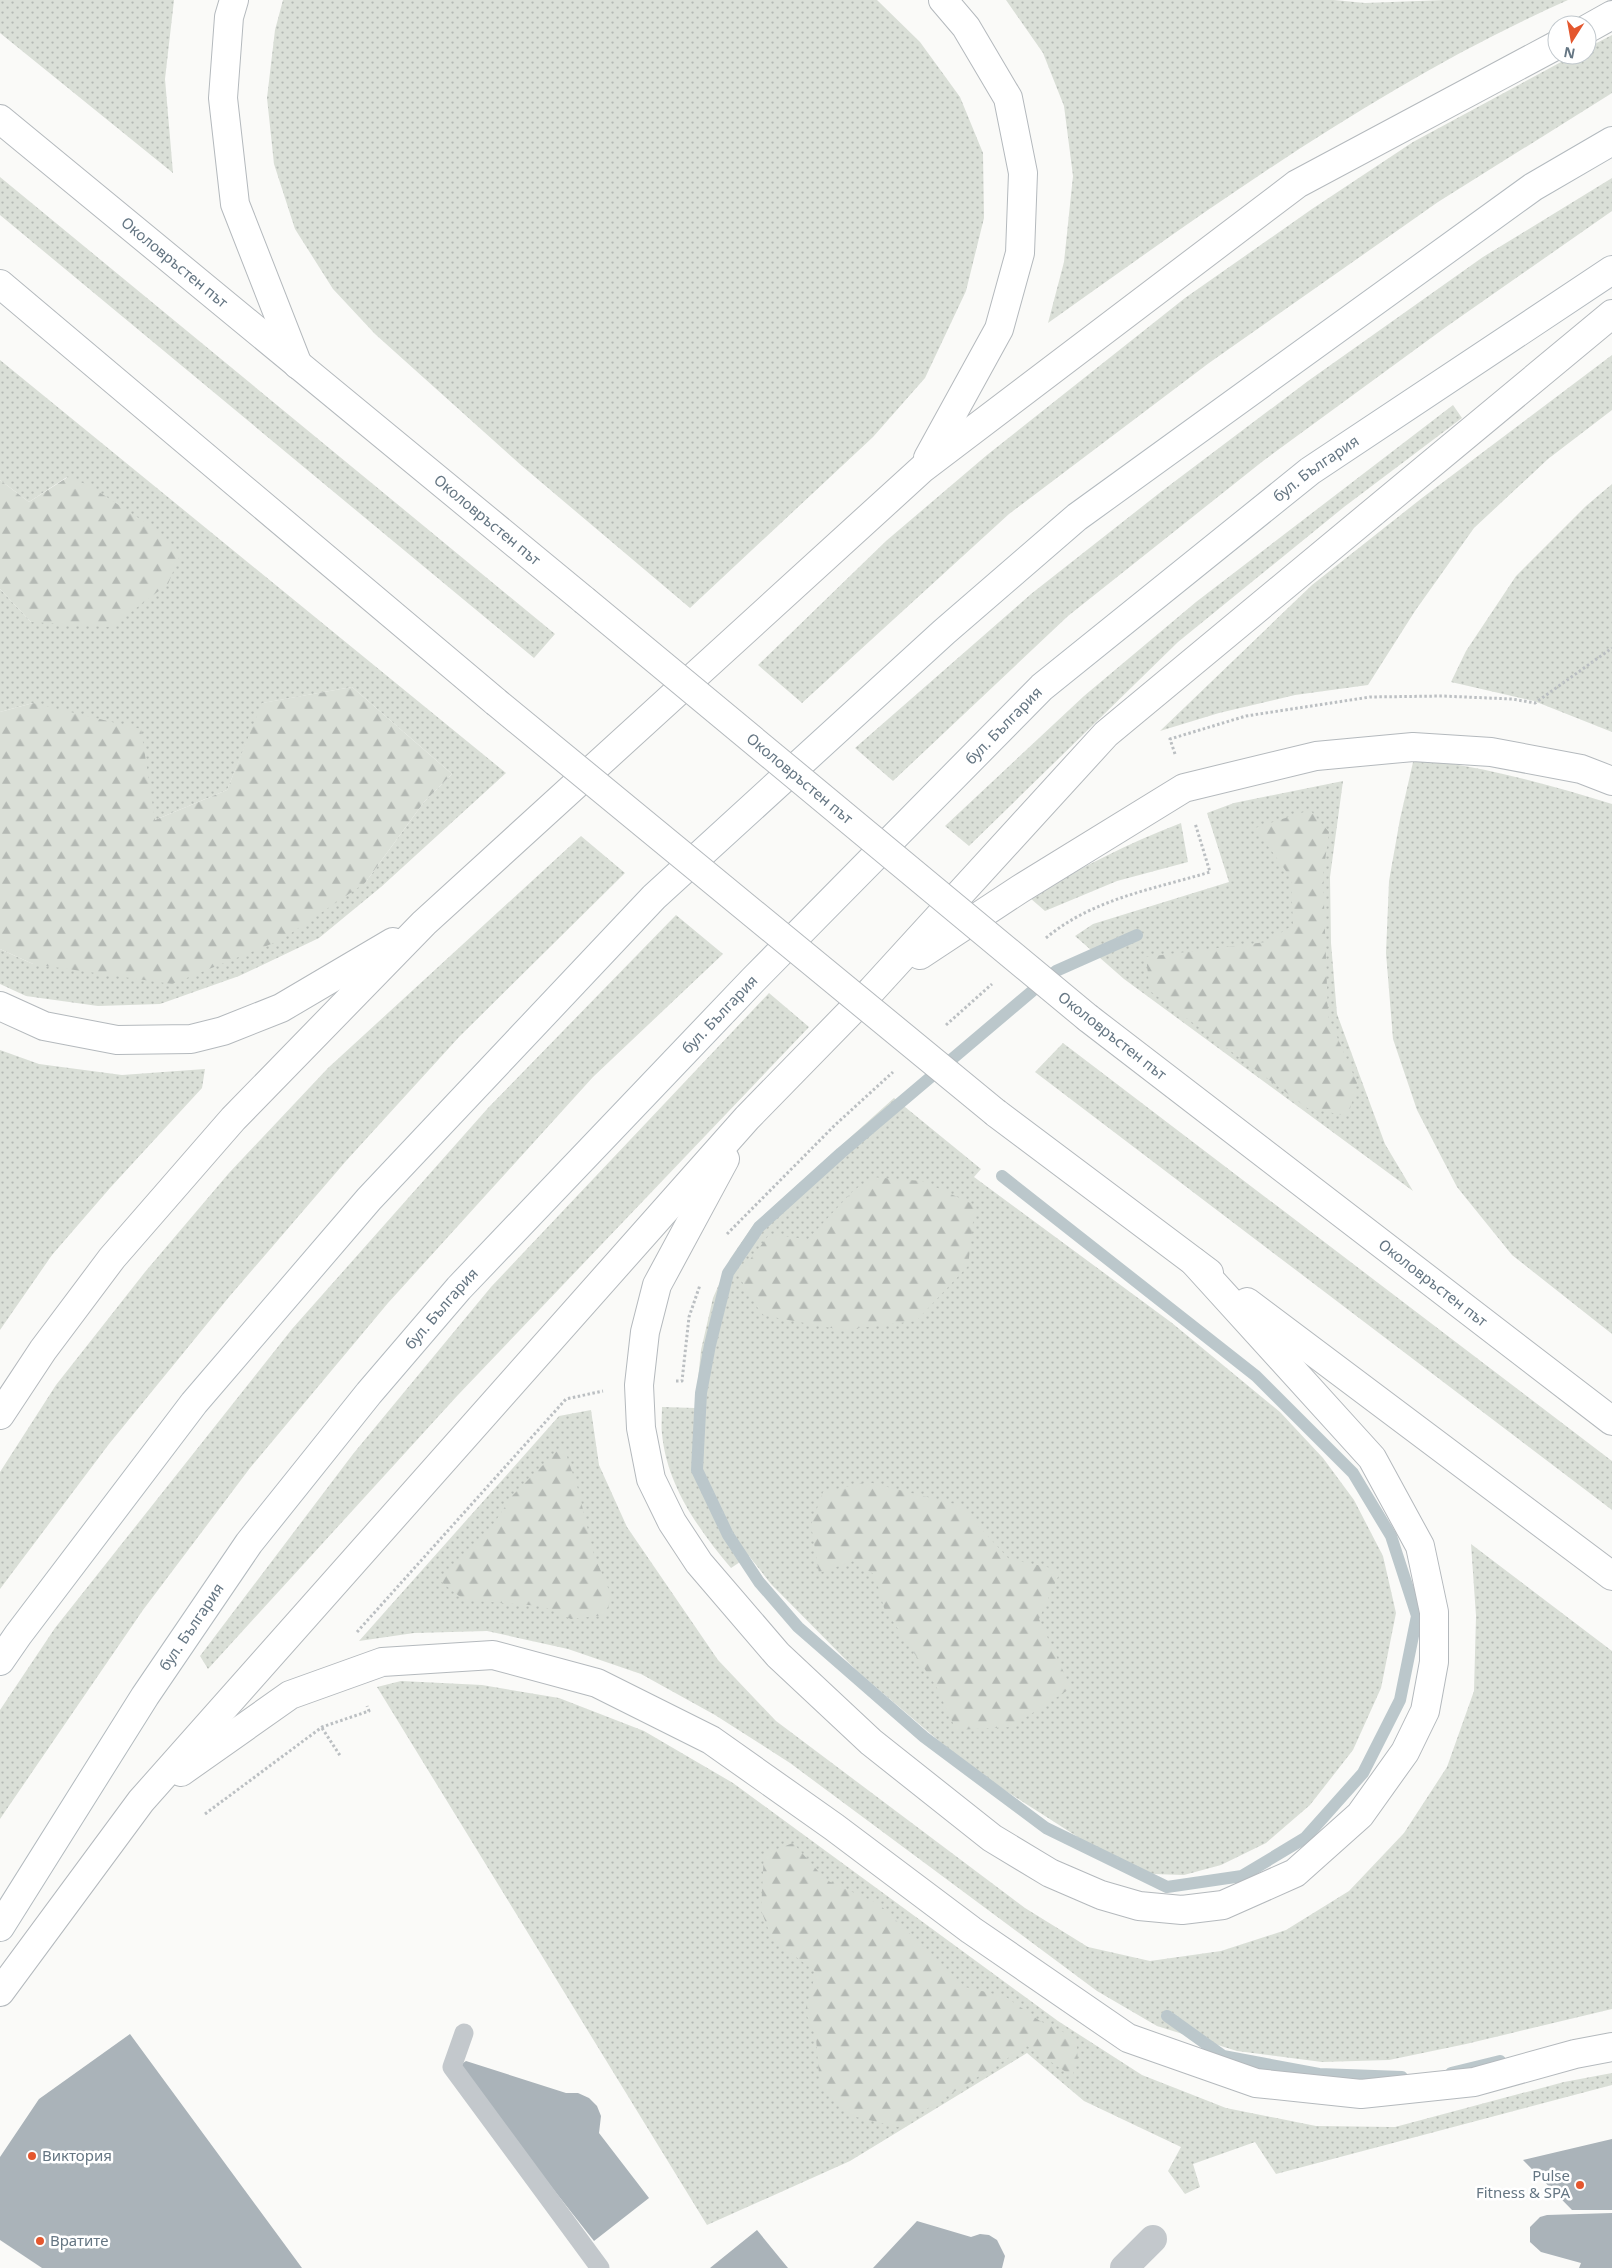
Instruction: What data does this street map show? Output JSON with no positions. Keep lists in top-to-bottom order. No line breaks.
{"streets":{"main road":["Околовръстен път","бул. България"]},"places":["Виктория","Pulse Fitness & SPA","Вратите"],"north":"bottom"}
